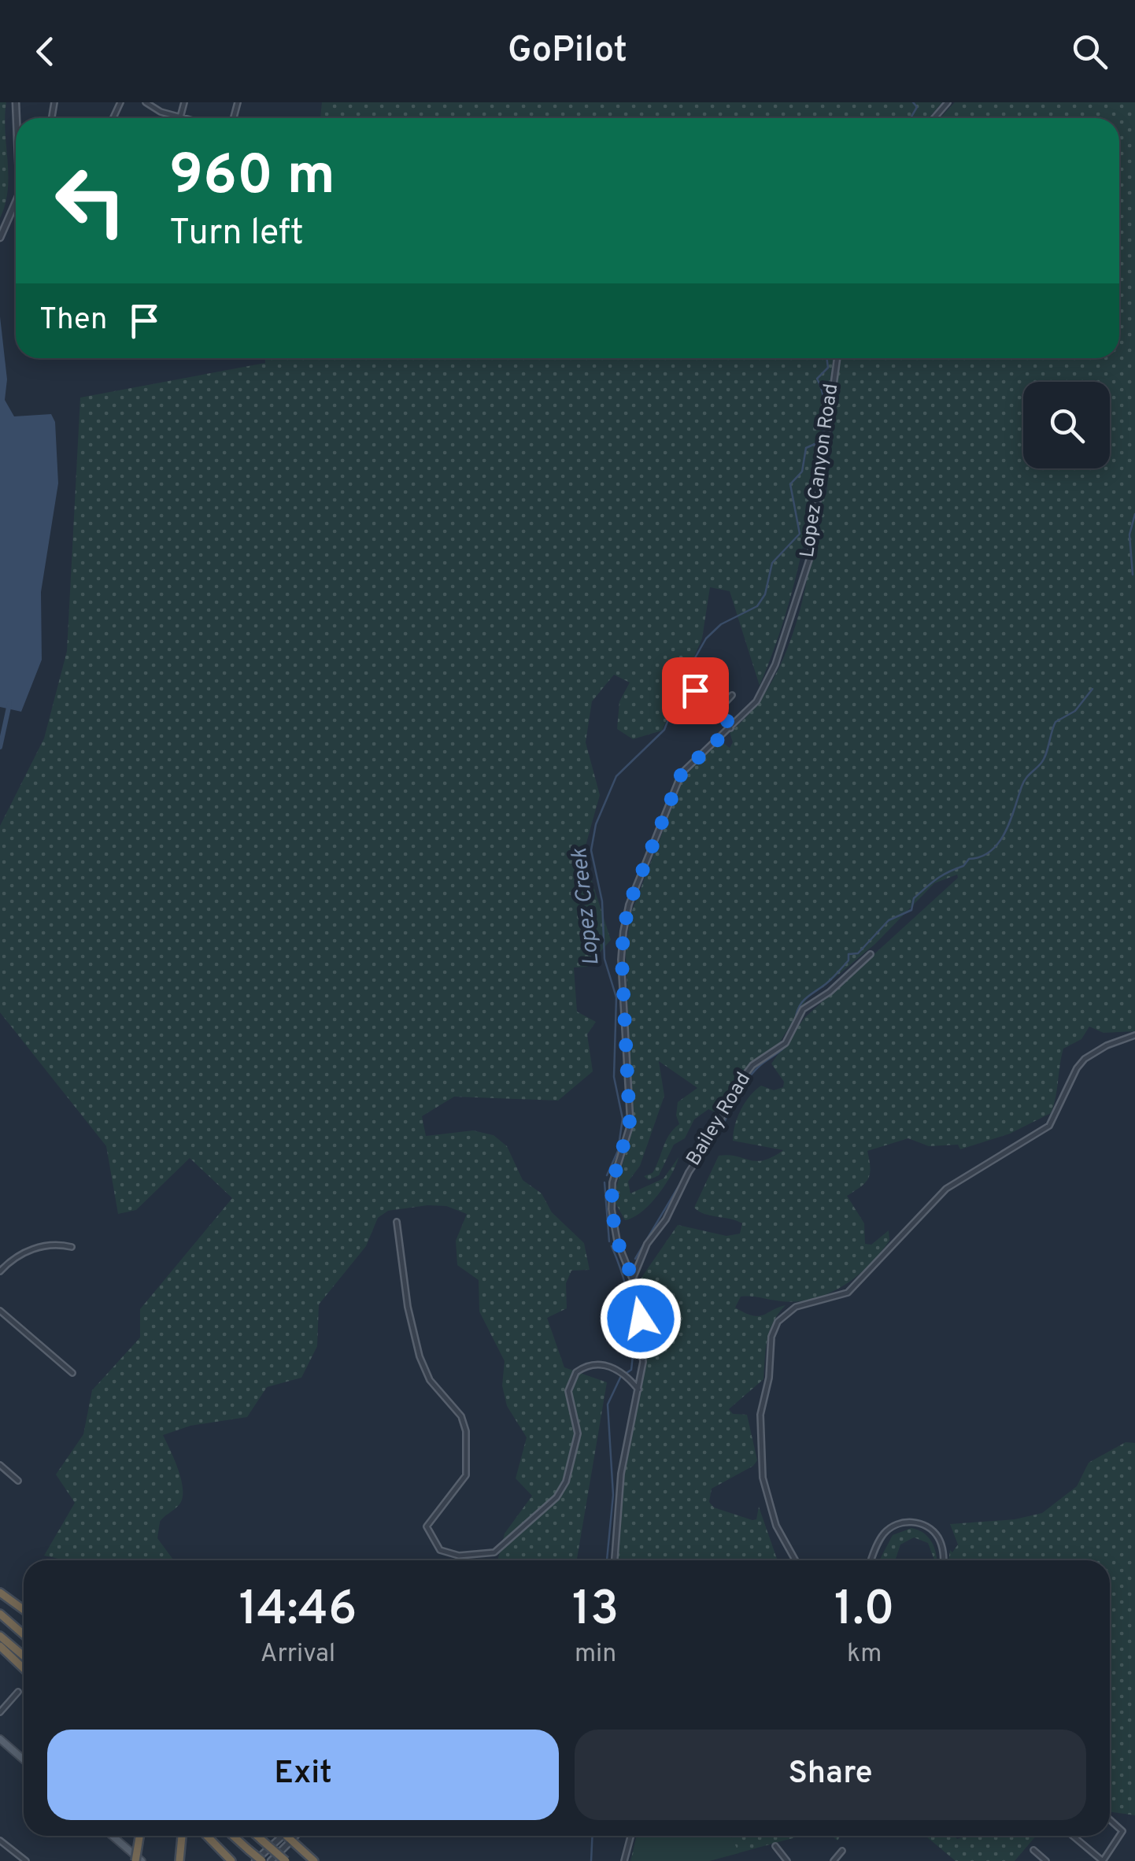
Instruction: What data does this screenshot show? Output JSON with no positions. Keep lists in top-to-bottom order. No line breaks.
{"streets":{"street":["Lopez Canyon Road","Bailey Road"]},"crossings":[["Lopez Canyon Road","Bailey Road"]],"water":["Lopez Creek"],"page":{"header":"GoPilot","turn":["960 m","Turn left"],"then":"Then","eta":["14:46","Arrival","13","min","1.0","km"],"buttons":["Exit","Share"]}}
